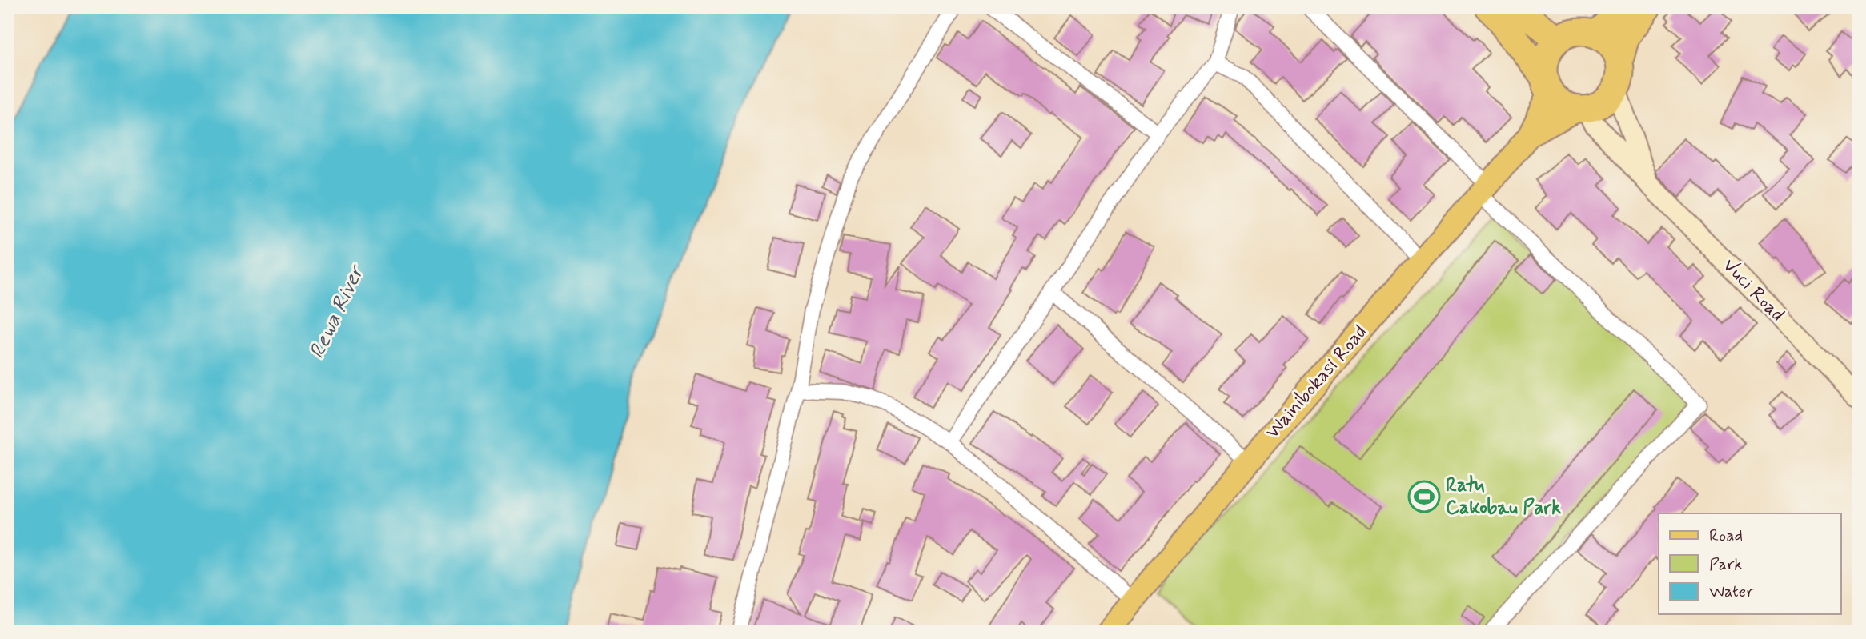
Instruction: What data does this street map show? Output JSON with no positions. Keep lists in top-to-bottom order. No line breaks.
{"streets":{"main road":["Vuci Road","Wainibokasi Road"]},"crossings":[["Vuci Road","Wainibokasi Road"]],"water":["Rewa River"],"places":{"sports":["Ratu Cakobau Park"]},"legend":["Road","Park","Water"]}
